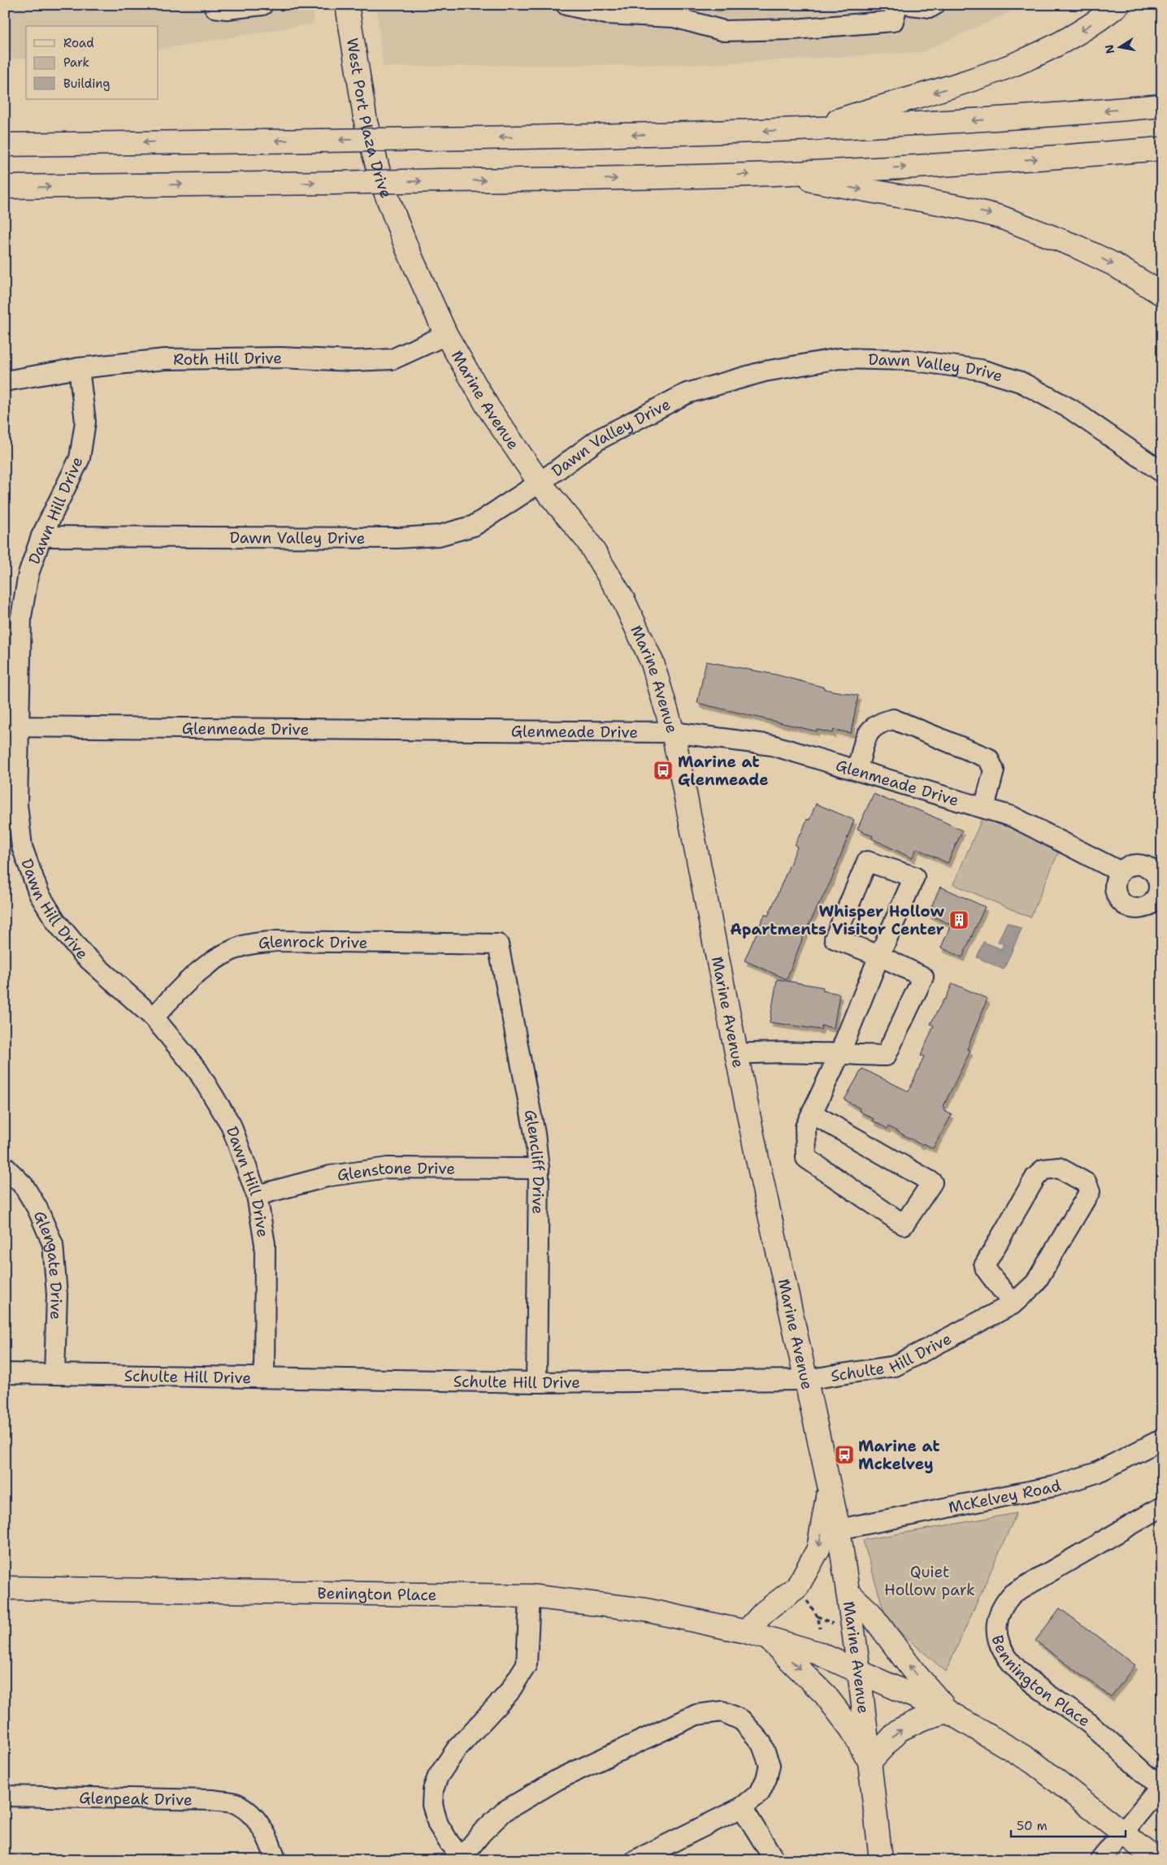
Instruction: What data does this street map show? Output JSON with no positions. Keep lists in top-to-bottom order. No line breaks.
{"streets":{"main road":["West Port Plaza Drive","Marine Avenue","Benington Place"],"street":["Roth Hill Drive","Dawn Valley Drive","Dawn Hill Drive","Glenmeade Drive","Glenrock Drive","Glencliff Drive","Glenstone Drive","Glengate Drive","Schulte Hill Drive","McKelvey Road","Bennington Place","Glenpeak Drive"]},"crossings":[["West Port Plaza Drive","Marine Avenue"],["Roth Hill Drive","Marine Avenue"],["Roth Hill Drive","Dawn Hill Drive"],["Dawn Valley Drive","Marine Avenue"],["Dawn Valley Drive","Dawn Hill Drive"],["Marine Avenue","Glenmeade Drive"],["Marine Avenue","Schulte Hill Drive"],["Marine Avenue","McKelvey Road"],["Dawn Hill Drive","Glenmeade Drive"],["Dawn Hill Drive","Glenrock Drive"],["Dawn Hill Drive","Glenstone Drive"],["Dawn Hill Drive","Schulte Hill Drive"],["Glenrock Drive","Glencliff Drive"],["Glencliff Drive","Glenstone Drive"],["Glencliff Drive","Schulte Hill Drive"],["Glengate Drive","Schulte Hill Drive"]],"parks":["Quiet Hollow park"],"places":{"bus stop":["Marine at Glenmeade","Marine at Mckelvey"],"building":["Whisper Hollow Apartments Visitor Center"]},"legend":["Road","Park","Building"],"scale_bar":"50 m","north":"left"}
